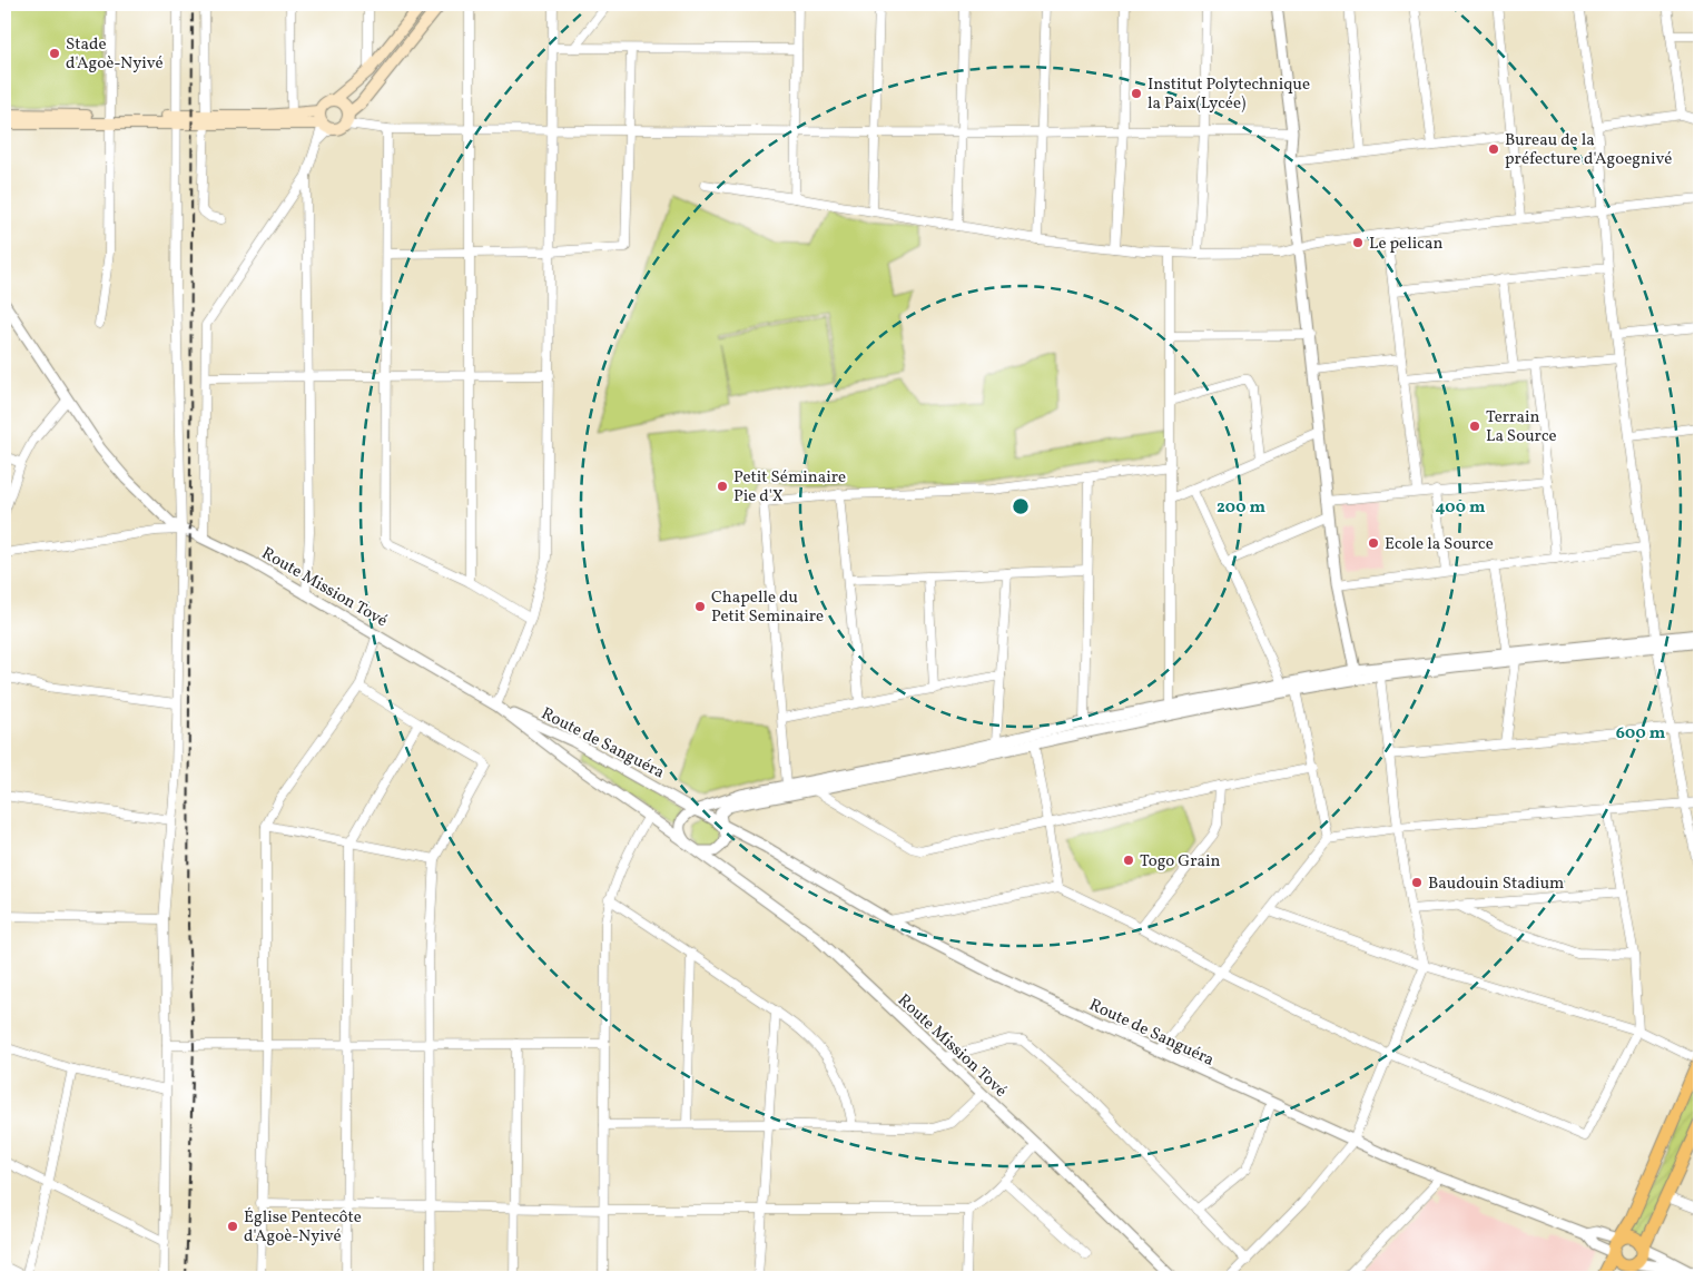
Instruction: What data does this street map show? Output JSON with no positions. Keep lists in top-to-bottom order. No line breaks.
{"streets":{"street":["Route Mission Tové","Route de Sanguéra"]},"crossings":[["Route Mission Tové","Route de Sanguéra"]],"places":["Stade d'Agoè-Nyivé","Institut Polytechnique la Paix(Lycée)","Bureau de la préfecture d'Agoegnivé","Le pelican","Terrain La Source","Petit Séminaire Pie d'X","Ecole la Source","Chapelle du Petit Seminaire","Togo Grain","Baudouin Stadium","Église Pentecôte d'Agoè-Nyivé"],"rings":["200 m","400 m","600 m"]}
